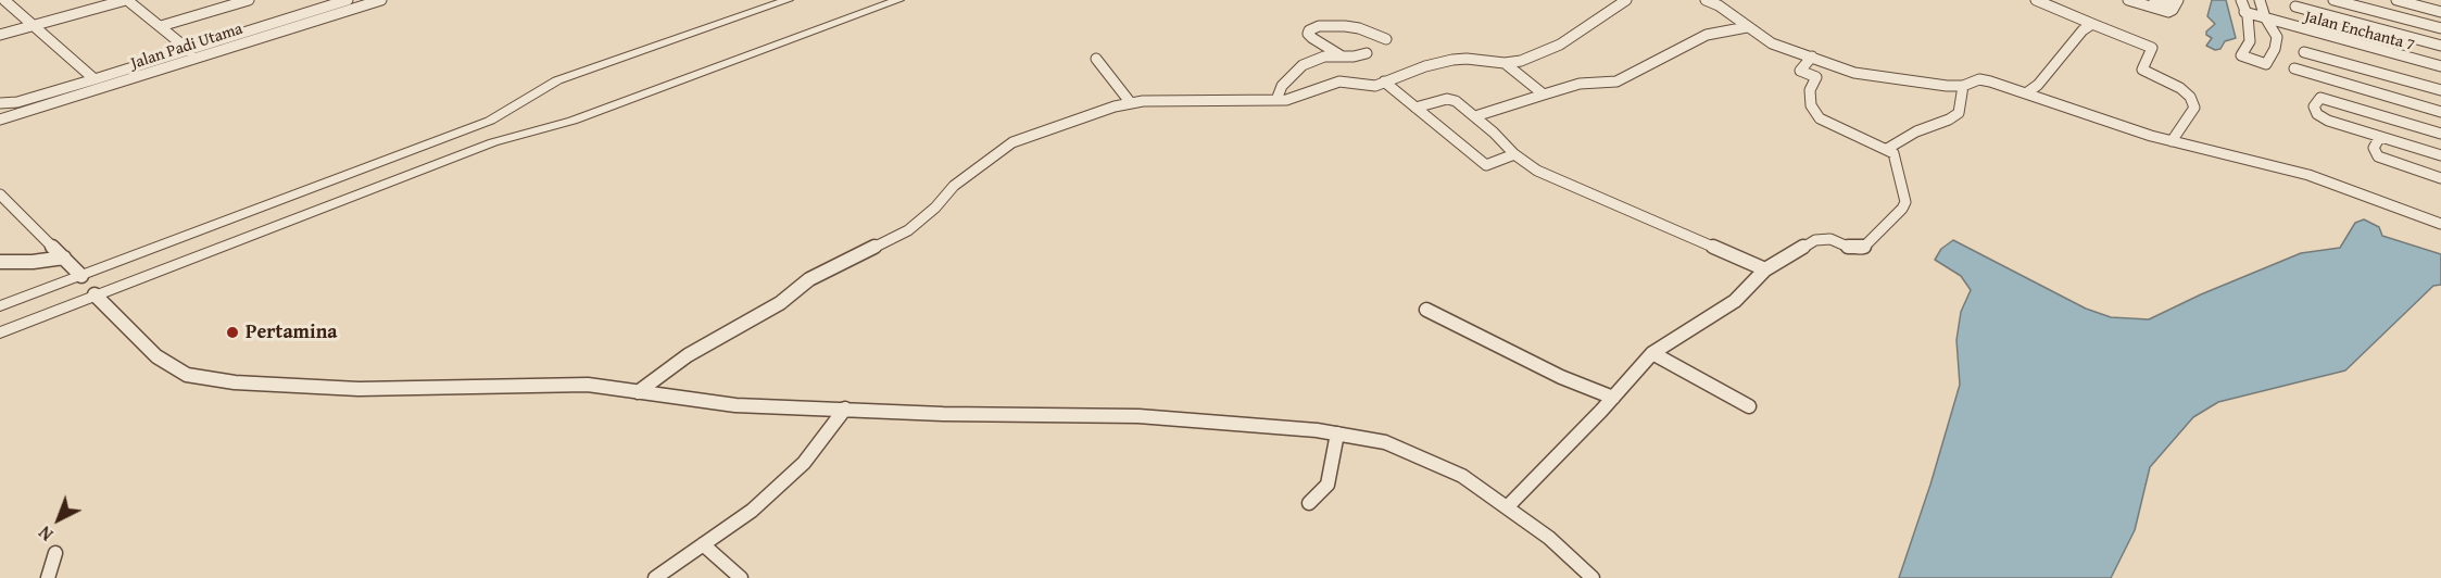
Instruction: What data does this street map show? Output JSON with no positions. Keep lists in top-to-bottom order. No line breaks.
{"streets":{"street":["Jalan Enchanta 7","Jalan Padi Utama"]},"places":["Pertamina"],"north":"bottom left"}
